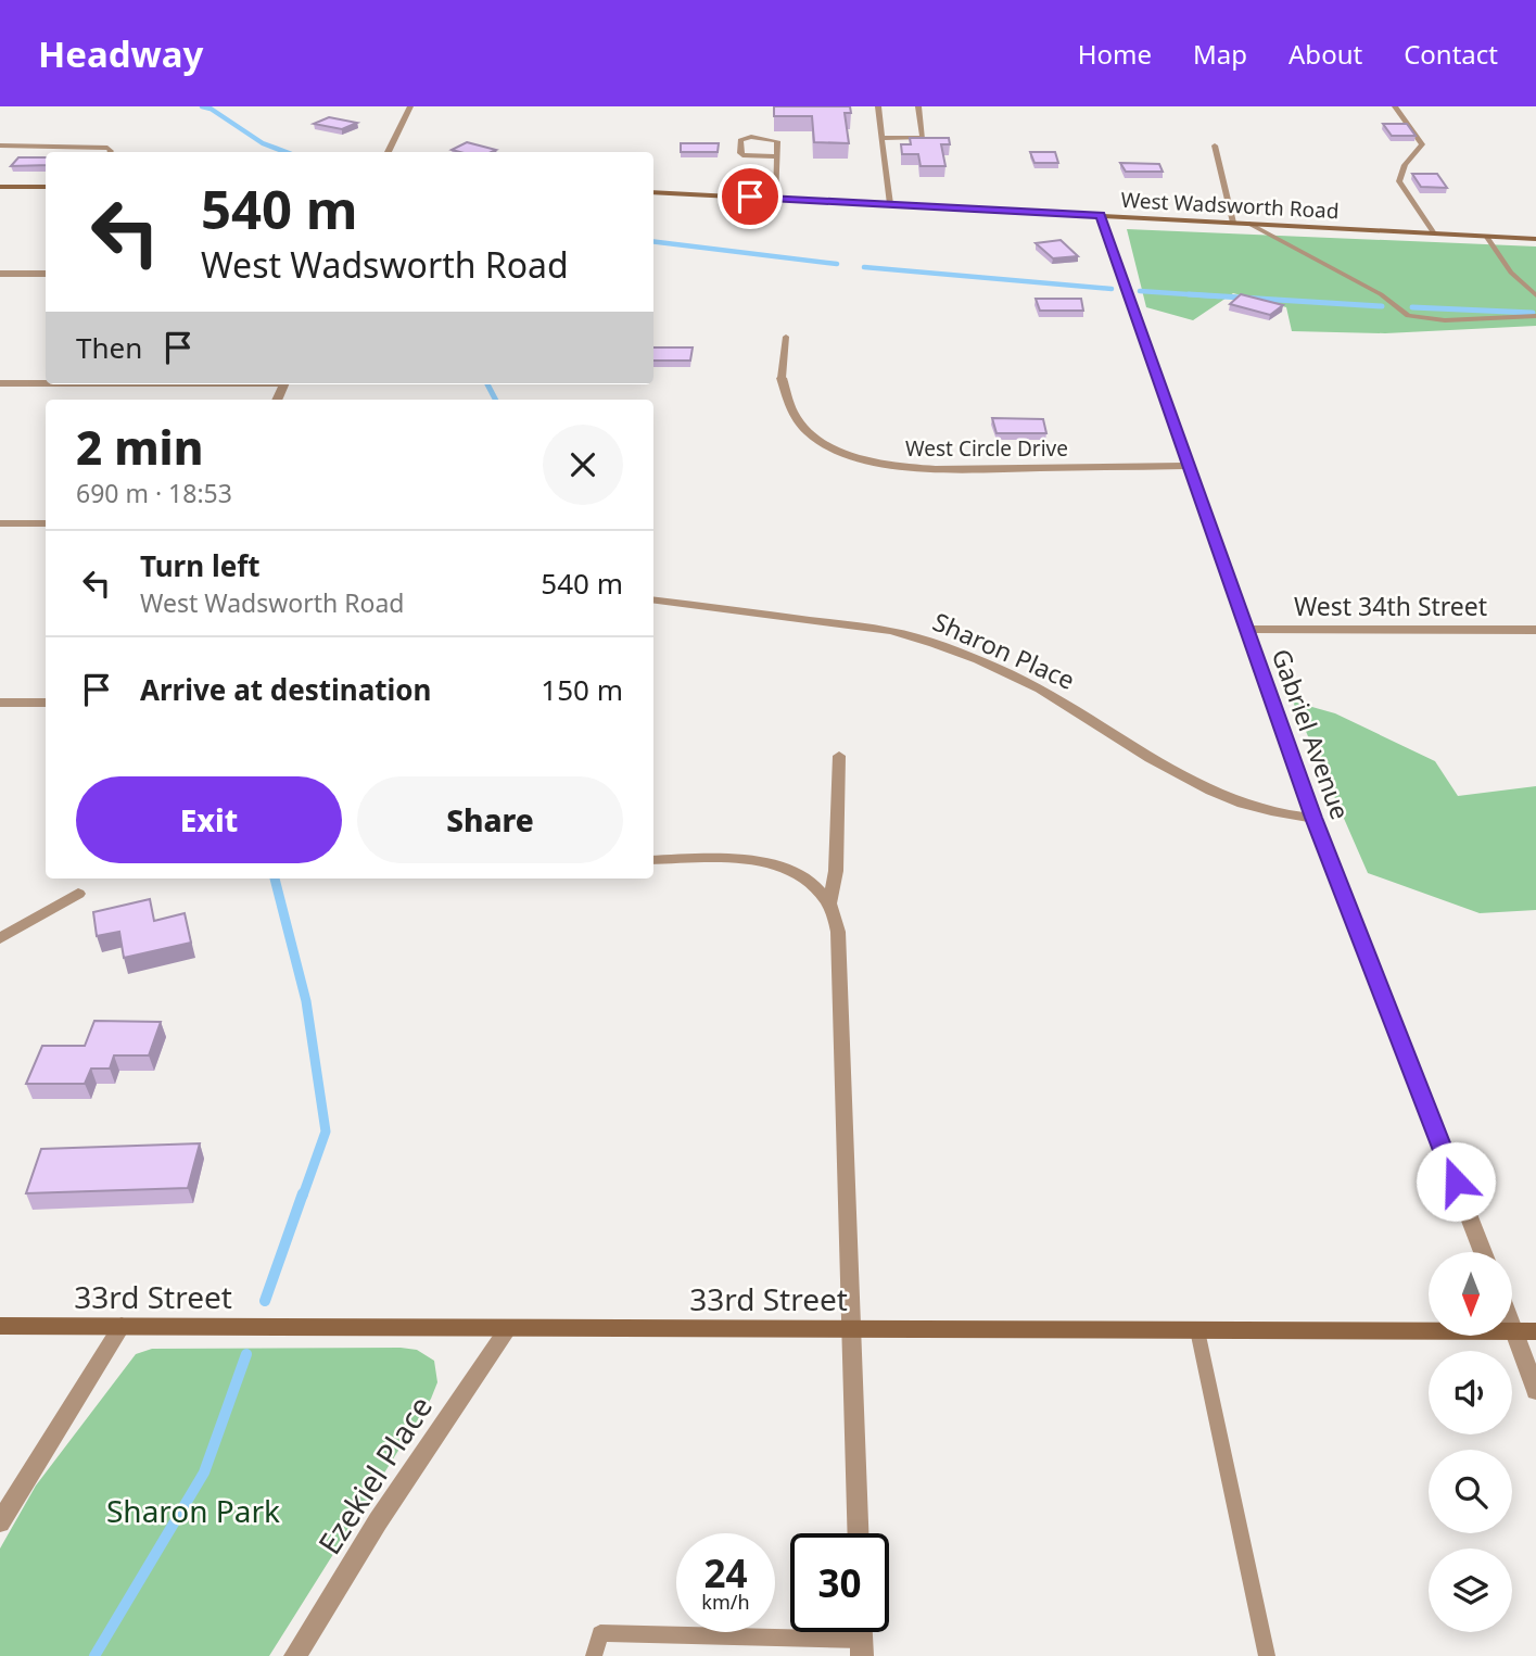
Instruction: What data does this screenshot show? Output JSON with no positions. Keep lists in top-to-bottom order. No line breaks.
{"streets":{"main road":["West Wadsworth Road","33rd Street"],"street":["West Circle Drive","West 34th Street","Sharon Place","Gabriel Avenue","Ezekiel Place"]},"crossings":[["West Wadsworth Road","Gabriel Avenue"],["West Circle Drive","Gabriel Avenue"],["West 34th Street","Gabriel Avenue"],["Sharon Place","Gabriel Avenue"],["33rd Street","Ezekiel Place"]],"parks":["Sharon Park"],"north":"bottom","page":{"header":"Headway","nav":["Home","Map","About","Contact"],"turn":["540 m","West Wadsworth Road"],"then":"Then","heading":["2 min","690 m · 18:53"],"list":[{"name":"Turn left","note":"West Wadsworth Road","value":"540 m"},{"name":"Arrive at destination","value":"150 m"}],"buttons":["Exit","Share"],"speed":"24 km/h","limit":"30"}}
